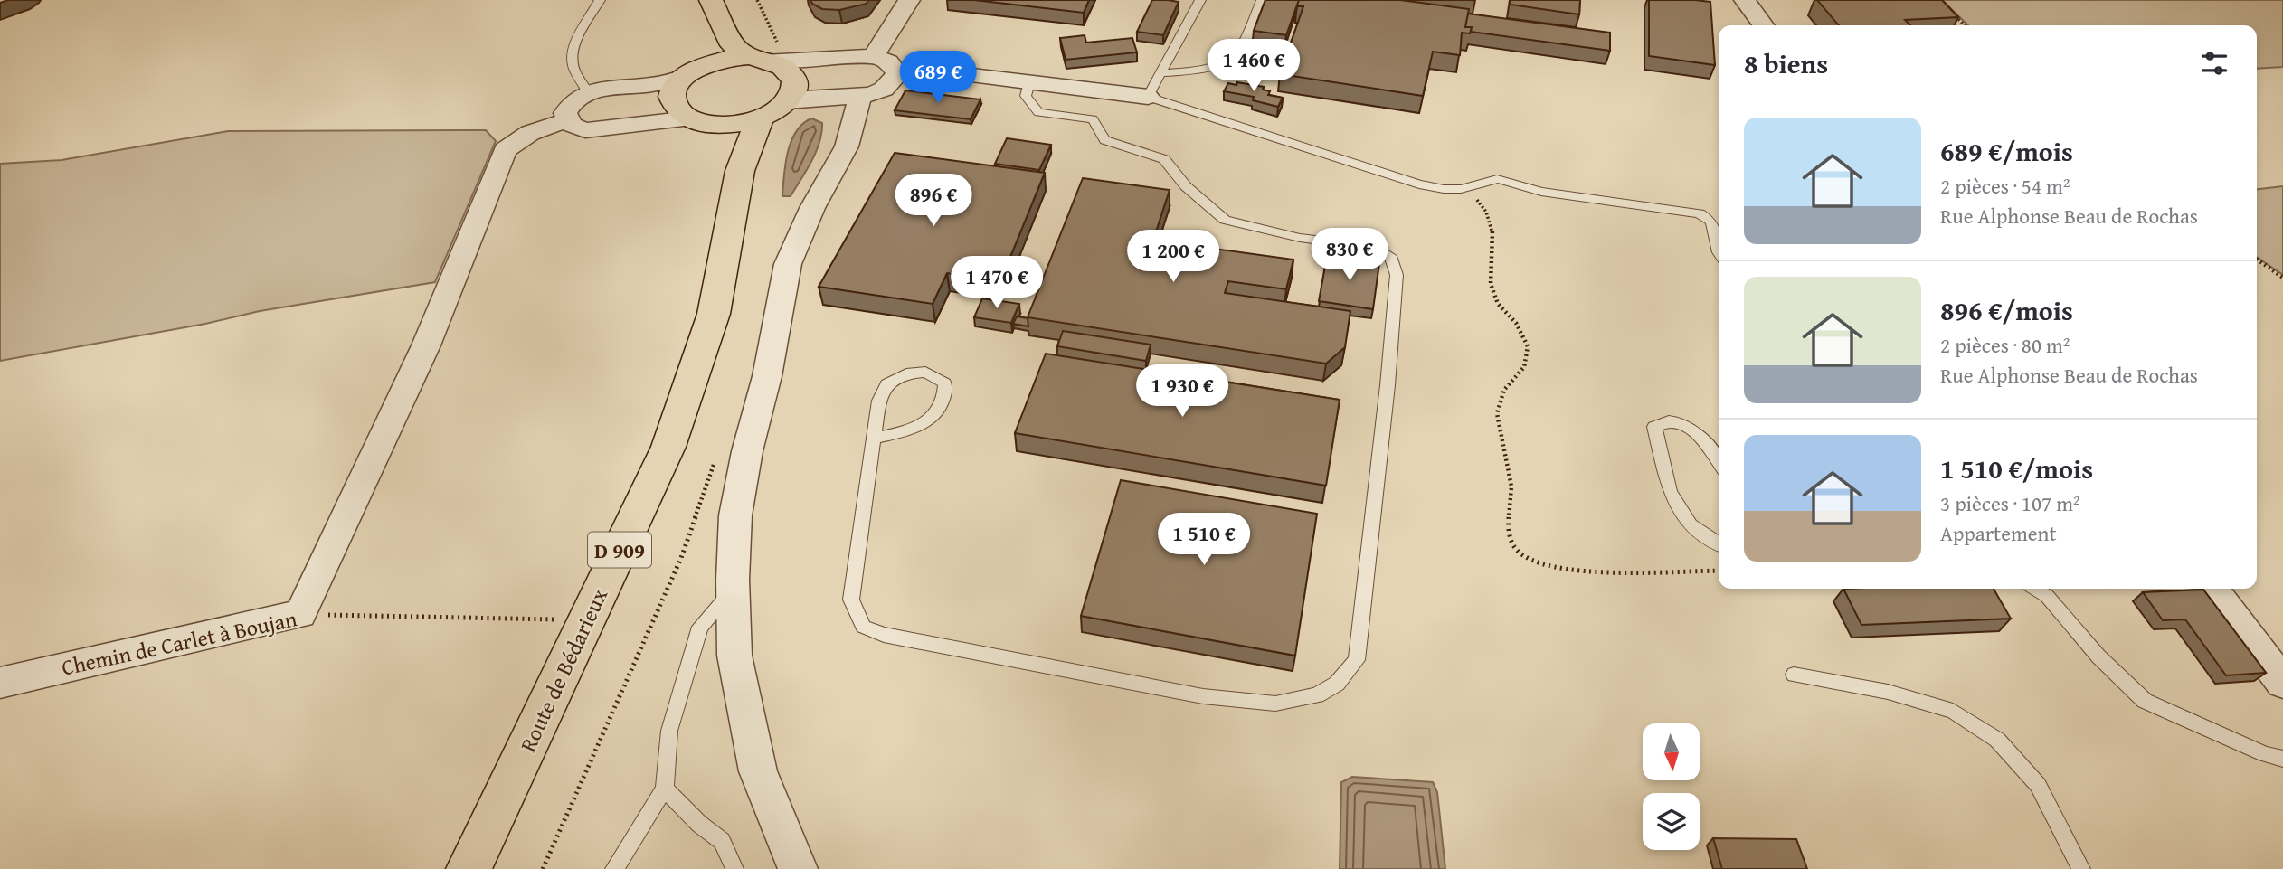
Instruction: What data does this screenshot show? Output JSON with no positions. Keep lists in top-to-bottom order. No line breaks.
{"streets":{"main road":["D 909","Route de Bédarieux"],"street":["Chemin de Carlet à Boujan"]},"crossings":[["Chemin de Carlet à Boujan","Route de Bédarieux"]],"north":"bottom","page":{"heading":"8 biens","price":["1 460 €","689 €","896 €","830 €","1 200 €","1 470 €","1 930 €","1 510 €"],"list":[{"name":"689 €/mois","note":"2 pièces · 54 m² · Rue Alphonse Beau de Rochas"},{"name":"896 €/mois","note":"2 pièces · 80 m² · Rue Alphonse Beau de Rochas"},{"name":"1 510 €/mois","note":"3 pièces · 107 m² · Appartement"}]}}
